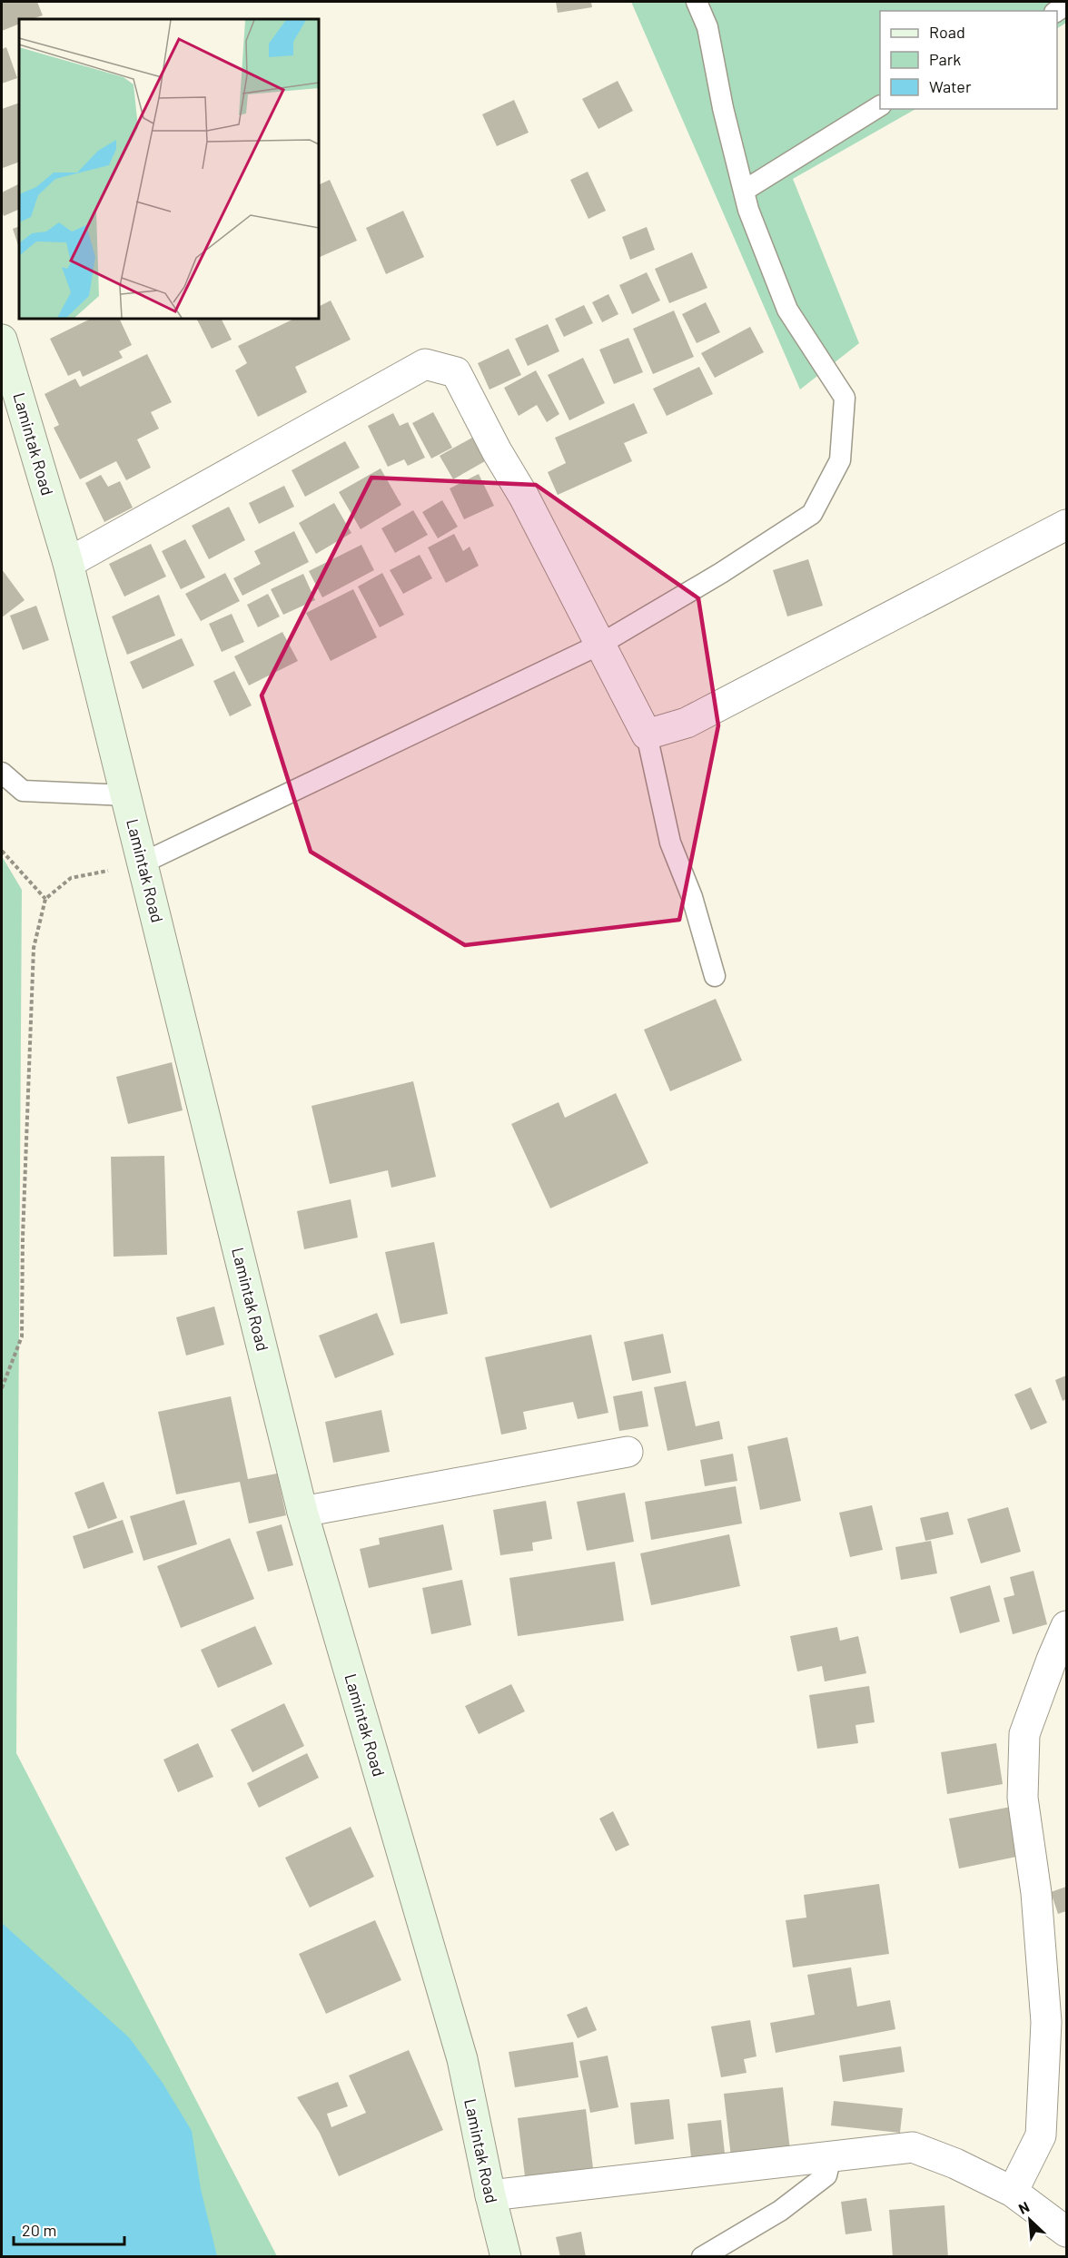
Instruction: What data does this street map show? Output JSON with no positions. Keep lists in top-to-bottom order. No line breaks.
{"streets":{"main road":["Lamintak Road"]},"legend":["Road","Park","Water"],"scale_bar":"20 m","north":"top left"}
